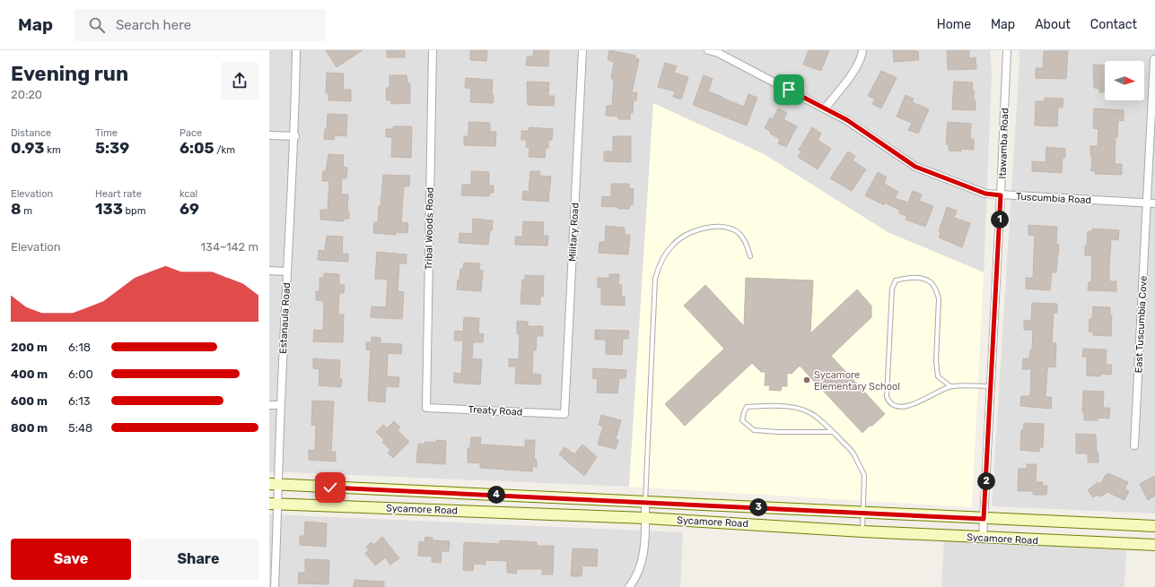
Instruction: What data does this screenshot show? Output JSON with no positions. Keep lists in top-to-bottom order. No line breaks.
{"streets":{"street":["Itawamba Road","Tuscumbia Road","Tribal Woods Road","Military Road","Estanaula Road","East Tuscumbia Cove","Treaty Road","Sycamore Road"]},"crossings":[["Itawamba Road","Tuscumbia Road"],["Itawamba Road","Sycamore Road"],["Tuscumbia Road","East Tuscumbia Cove"],["Tribal Woods Road","Treaty Road"],["Military Road","Treaty Road"],["Estanaula Road","Sycamore Road"]],"places":["Sycamore Elementary School"],"north":"right","page":{"header":"Map","search":"Search here","nav":["Home","Map","About","Contact"],"heading":["Evening run","20:20"],"stats":[["Distance","0.93 km"],["Time","5:39"],["Pace","6:05 /km"],["Elevation","8 m"],["Heart rate","133 bpm"],["kcal","69"]],"pins":["1","2","4","3"],"chart":["Elevation","134–142 m"],"list":[{"name":"200 m","note":"6:18"},{"name":"400 m","note":"6:00"},{"name":"600 m","note":"6:13"},{"name":"800 m","note":"5:48"}],"buttons":["Save","Share"]}}
